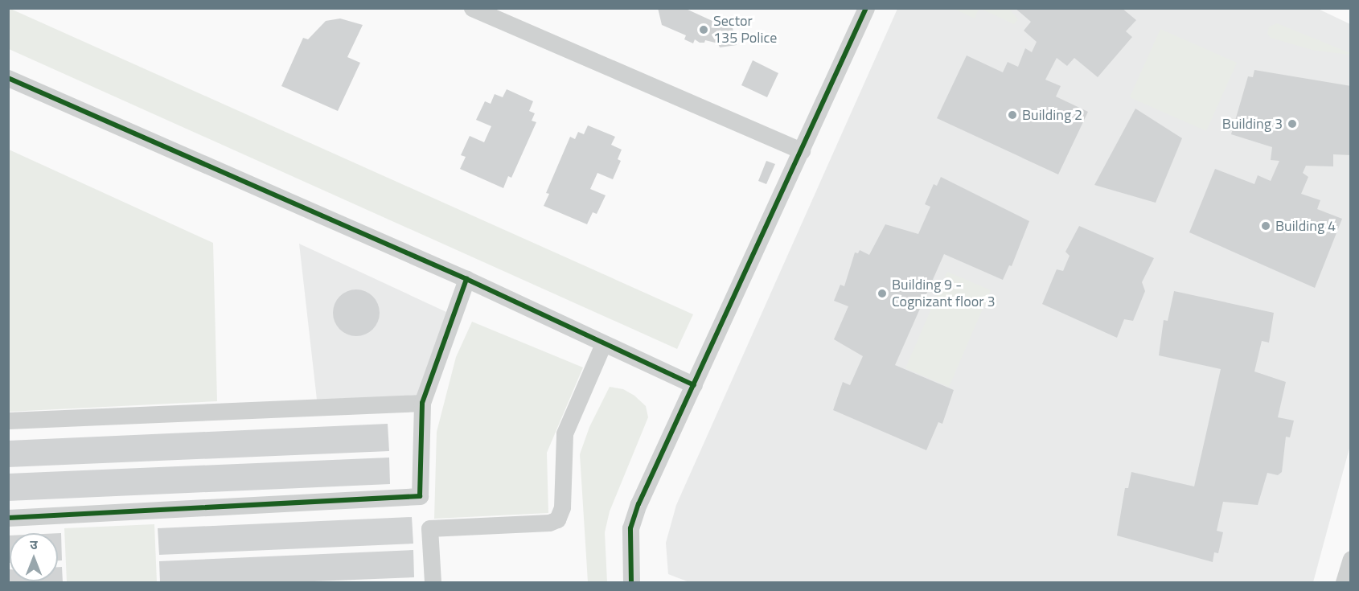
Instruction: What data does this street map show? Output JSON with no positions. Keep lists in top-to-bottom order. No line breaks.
{"places":["Sector 135 Police","Building 2","Building 3","Building 4","Building 9 - Cognizant floor 3"],"north":"top"}
